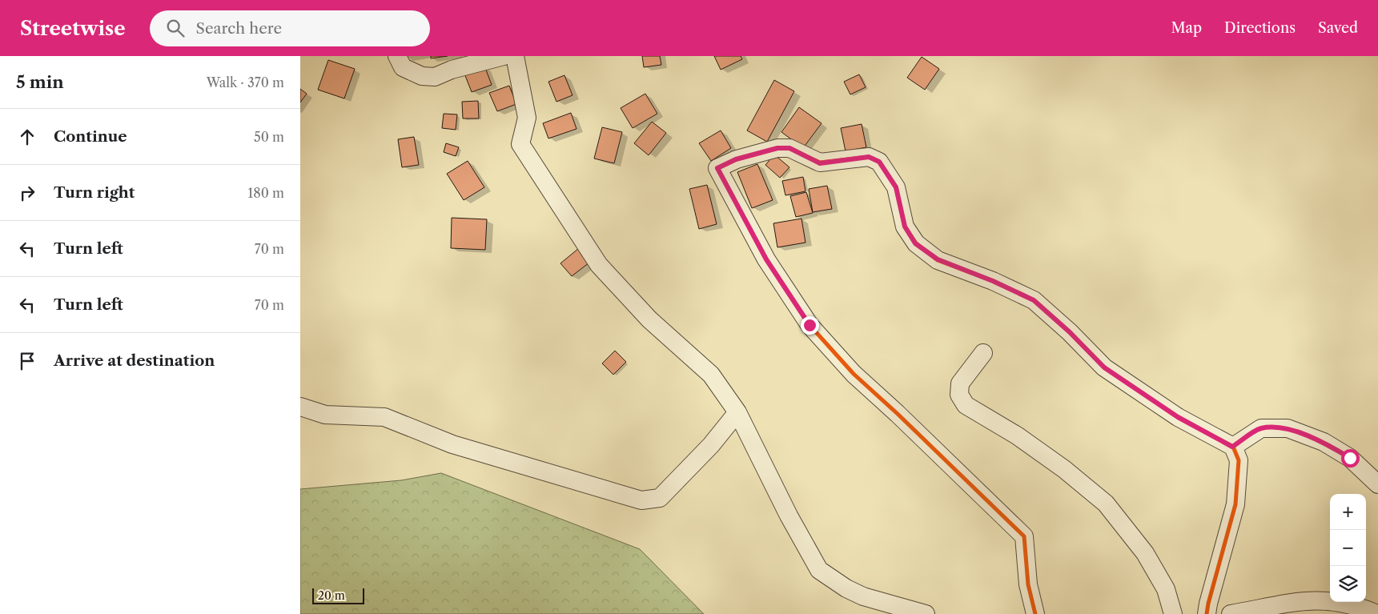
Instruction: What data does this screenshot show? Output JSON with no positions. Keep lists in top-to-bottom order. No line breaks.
{"scale_bar":"20 m","page":{"header":"Streetwise","search":"Search here","nav":["Map","Directions","Saved"],"heading":["5 min","Walk · 370 m"],"list":[["Continue","50 m"],["Turn right","180 m"],["Turn left","70 m"],["Turn left","70 m"],"Arrive at destination"],"map_buttons":["+","−"],"scale":"20 m"}}
